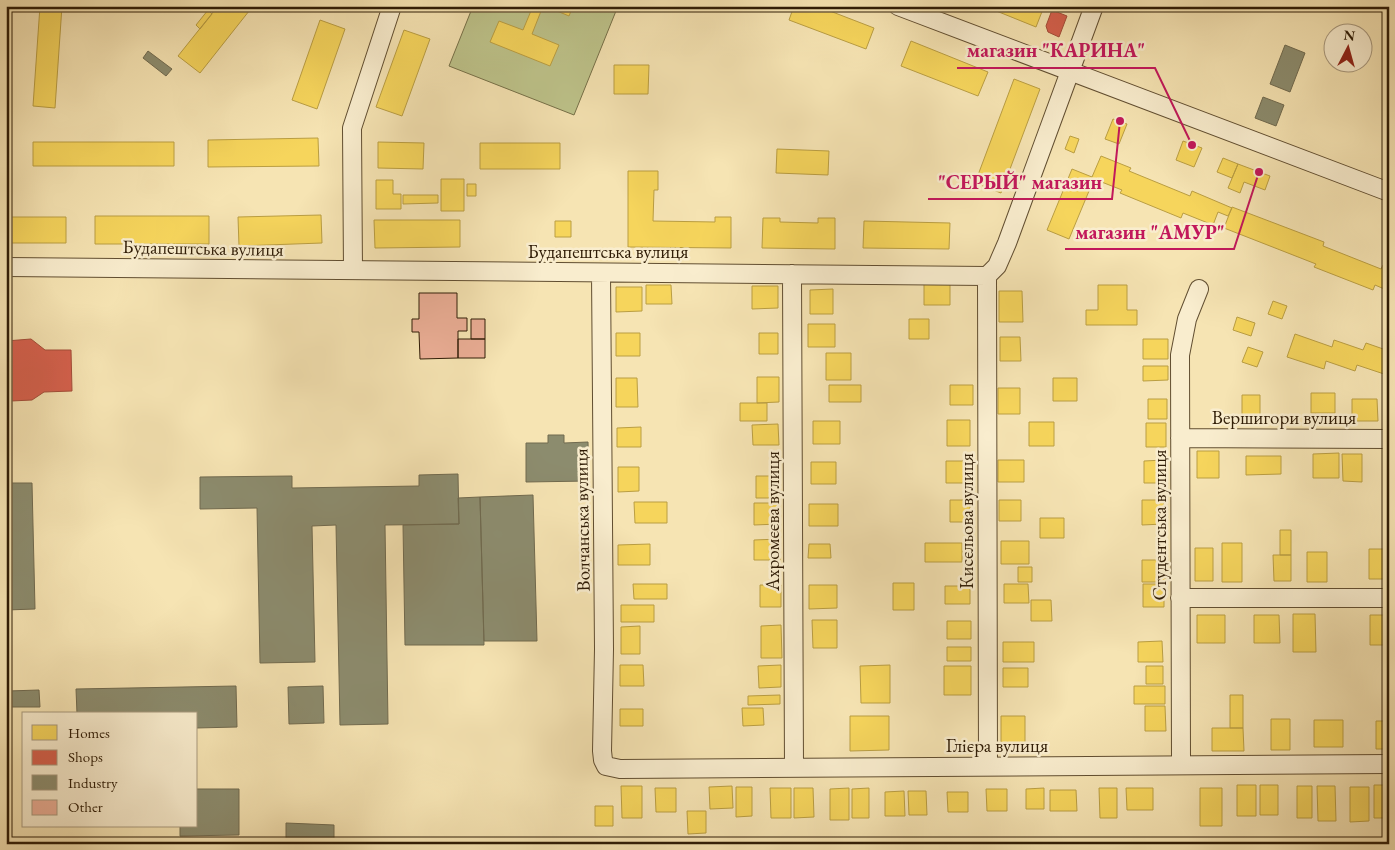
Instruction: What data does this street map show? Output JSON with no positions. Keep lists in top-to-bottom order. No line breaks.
{"streets":{"street":["Будапештська вулиця","Вершигори вулиця","Волчанська вулиця","Ахромєєва вулиця","Кисєльова вулиця","Студентська вулиця","Глієра вулиця"]},"crossings":[["Будапештська вулиця","Волчанська вулиця"],["Будапештська вулиця","Ахромєєва вулиця"],["Будапештська вулиця","Кисєльова вулиця"],["Вершигори вулиця","Студентська вулиця"],["Волчанська вулиця","Глієра вулиця"],["Ахромєєва вулиця","Глієра вулиця"],["Кисєльова вулиця","Глієра вулиця"],["Студентська вулиця","Глієра вулиця"]],"places":["\"СЕРЫЙ\" магазин","магазин \"КАРИНА\"","магазин \"АМУР\""],"legend":["Homes","Shops","Industry","Other"],"north":"top"}
